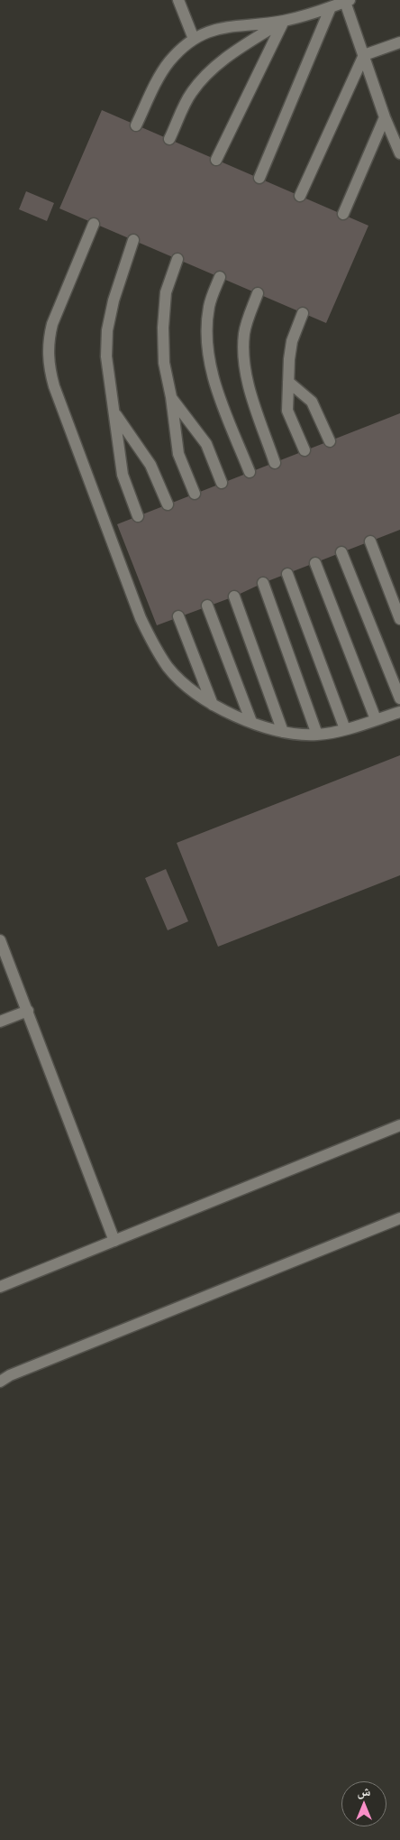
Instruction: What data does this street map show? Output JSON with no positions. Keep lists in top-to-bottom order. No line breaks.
{"north":"top"}
